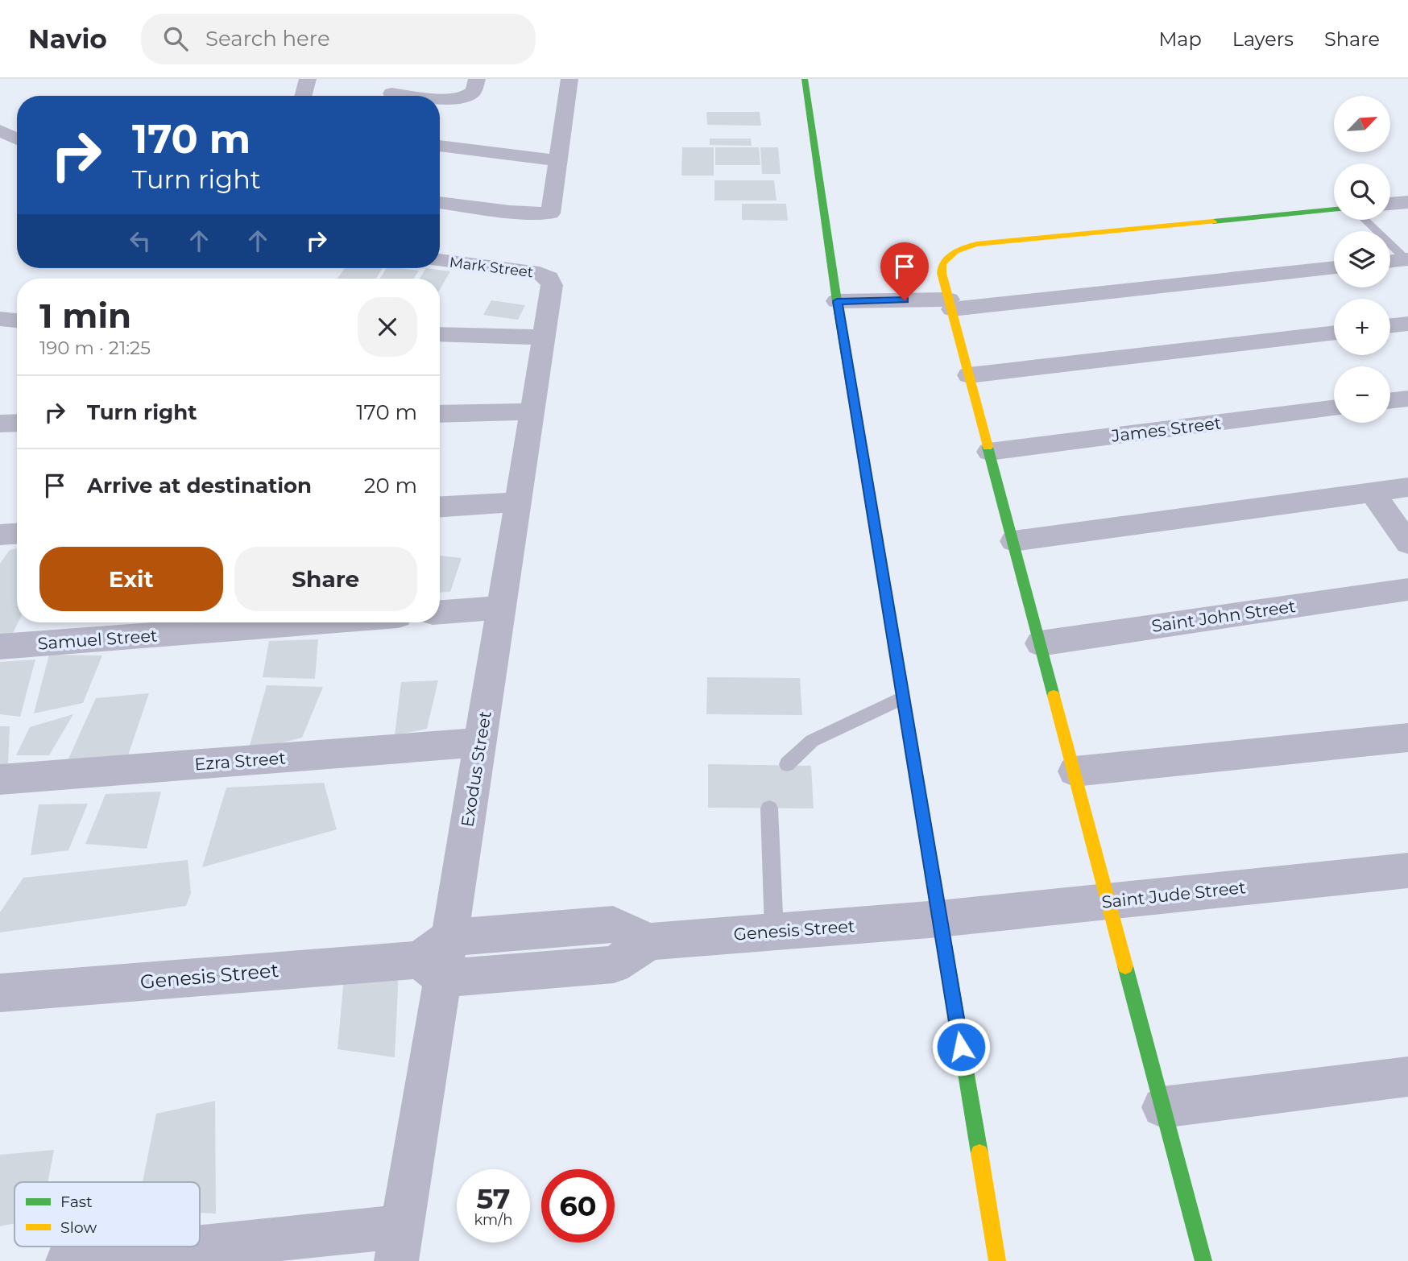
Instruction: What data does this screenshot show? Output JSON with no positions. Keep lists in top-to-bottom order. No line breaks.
{"streets":{"street":["Mark Street","James Street","Saint John Street","Samuel Street","Ezra Street","Exodus Street","Saint Jude Street","Genesis Street"]},"crossings":[["Mark Street","Exodus Street"],["Ezra Street","Exodus Street"],["Exodus Street","Genesis Street"],["Saint Jude Street","Genesis Street"]],"legend":["Fast","Slow"],"north":"top right","page":{"header":"Navio","search":"Search here","nav":["Map","Layers","Share"],"map_buttons":["+","−"],"turn":["170 m","Turn right"],"heading":["1 min","190 m · 21:25"],"list":[{"name":"Turn right","value":"170 m"},{"name":"Arrive at destination","value":"20 m"}],"buttons":["Exit","Share"],"speed":"57 km/h","limit":"60"}}
